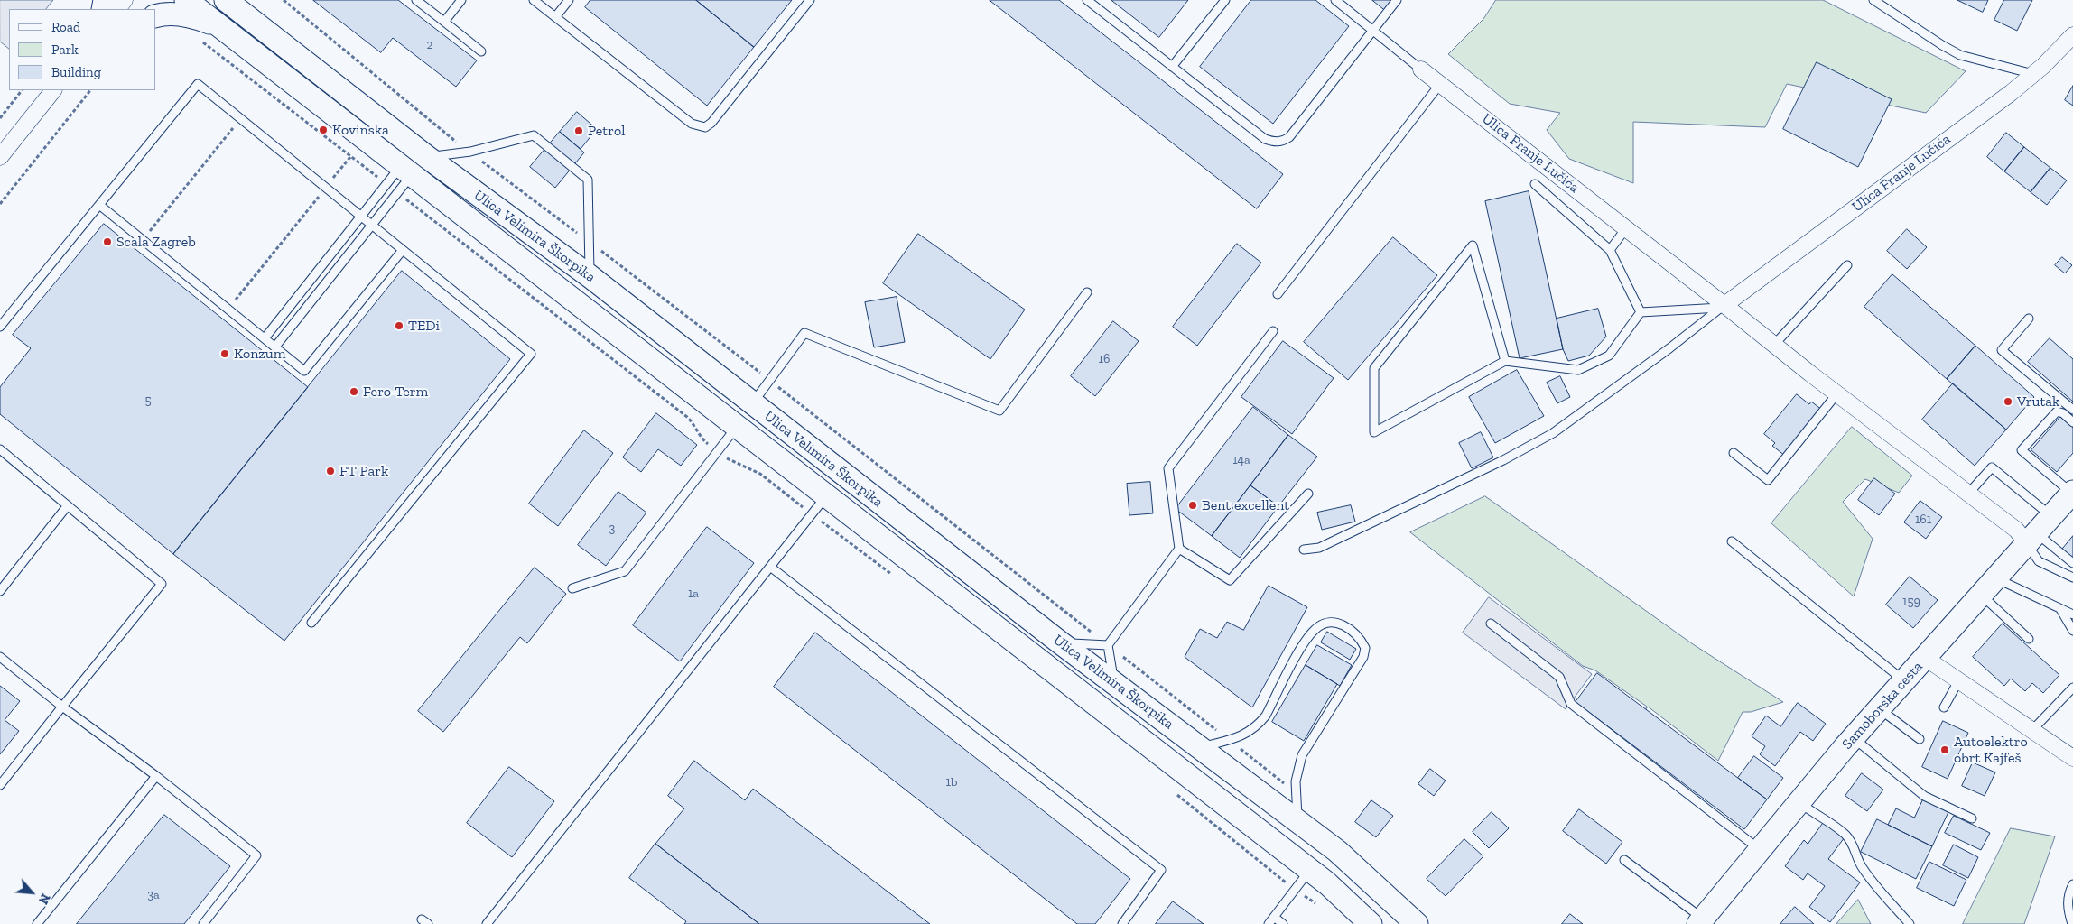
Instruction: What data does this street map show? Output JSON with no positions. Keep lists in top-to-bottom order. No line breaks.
{"streets":{"main road":["Ulica Velimira Škorpika","Samoborska cesta"],"street":["Ulica Franje Lučića"]},"crossings":[["Ulica Franje Lučića","Samoborska cesta"]],"places":["Kovinska","Petrol","Scala Zagreb","TEDi","Konzum","Fero-Term","Vrutak","FT Park","Bent excellent","Autoelektro obrt Kajfeš"],"house_numbers":["2","16","5","14a","161","3","1a","159","1b","3a"],"legend":["Road","Park","Building"],"north":"bottom right"}
